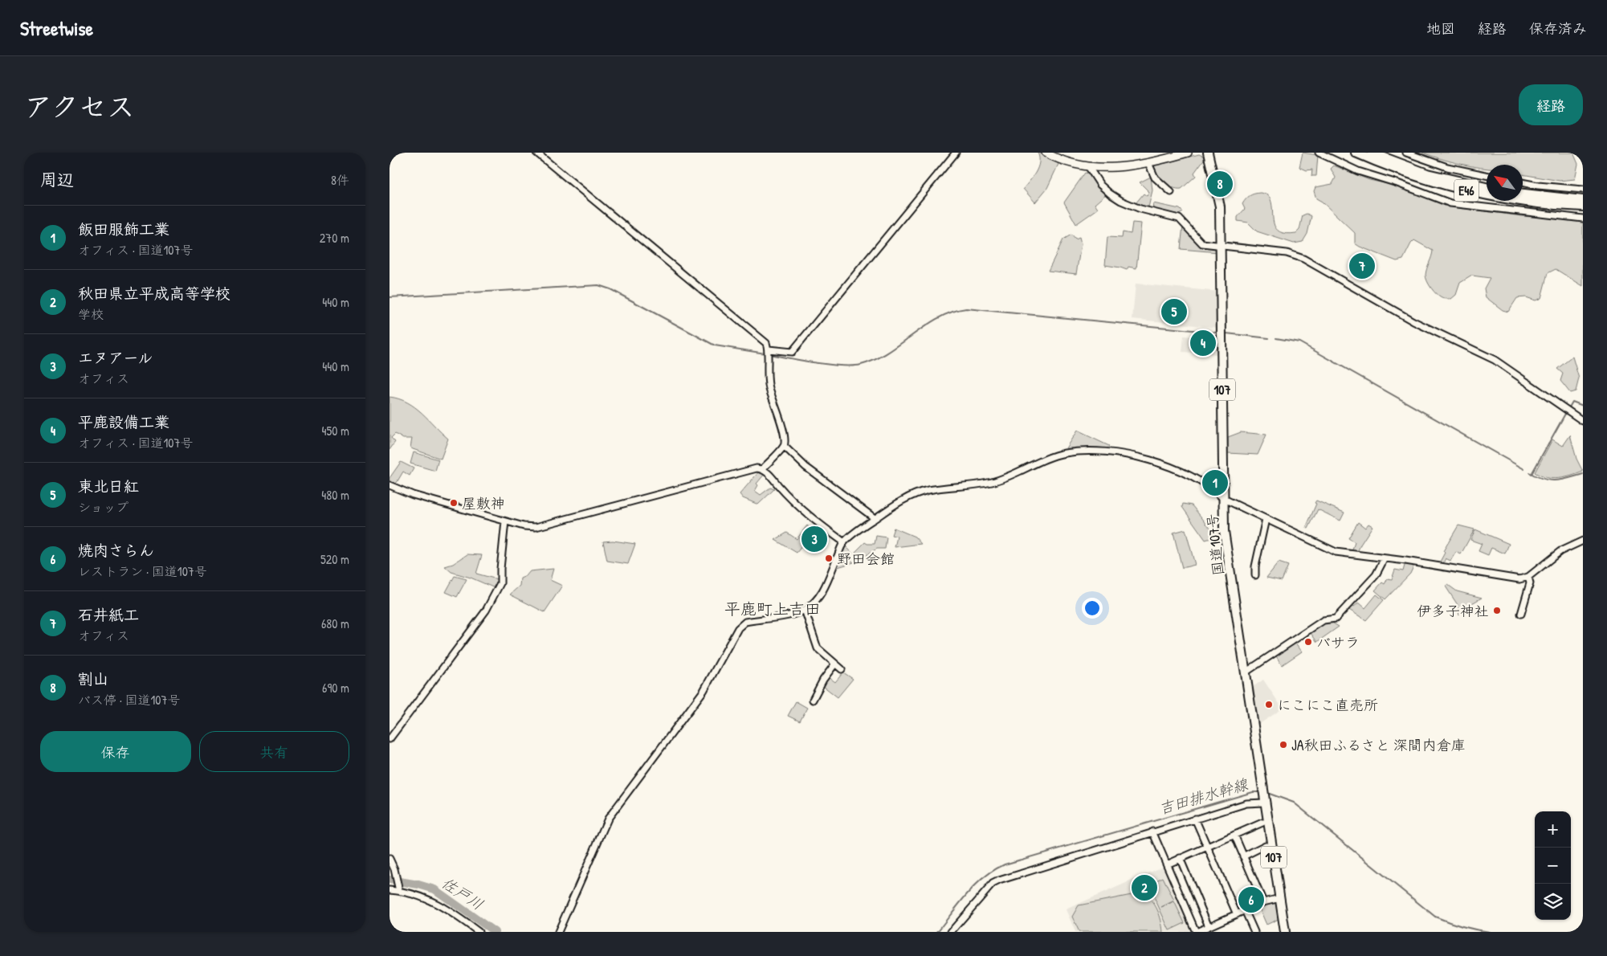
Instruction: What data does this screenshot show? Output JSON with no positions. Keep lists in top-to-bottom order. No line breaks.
{"streets":{"highway":["E46","107","国道107号"]},"districts":["平鹿町上吉田"],"water":["吉田排水幹線","佐戸川"],"places":["屋敷神","野田会館","伊多子神社","バサラ","にこにこ直売所","JA秋田ふるさと 深間内倉庫"],"north":"top left","page":{"header":"Streetwise","nav":["地図","経路","保存済み"],"title":"アクセス","buttons":["経路",["保存","共有"]],"heading":["周辺","8件"],"pins":["8","7","5","4","1","3","2","6"],"list":[{"mark":"1","name":"飯田服飾工業","note":"オフィス · 国道107号","value":"270 m"},{"mark":"2","name":"秋田県立平成高等学校","note":"学校","value":"440 m"},{"mark":"3","name":"エヌアール","note":"オフィス","value":"440 m"},{"mark":"4","name":"平鹿設備工業","note":"オフィス · 国道107号","value":"450 m"},{"mark":"5","name":"東北日紅","note":"ショップ","value":"480 m"},{"mark":"6","name":"焼肉さらん","note":"レストラン · 国道107号","value":"520 m"},{"mark":"7","name":"石井紙工","note":"オフィス","value":"680 m"},{"mark":"8","name":"割山","note":"バス停 · 国道107号","value":"690 m"}],"map_buttons":["+","−"]}}
